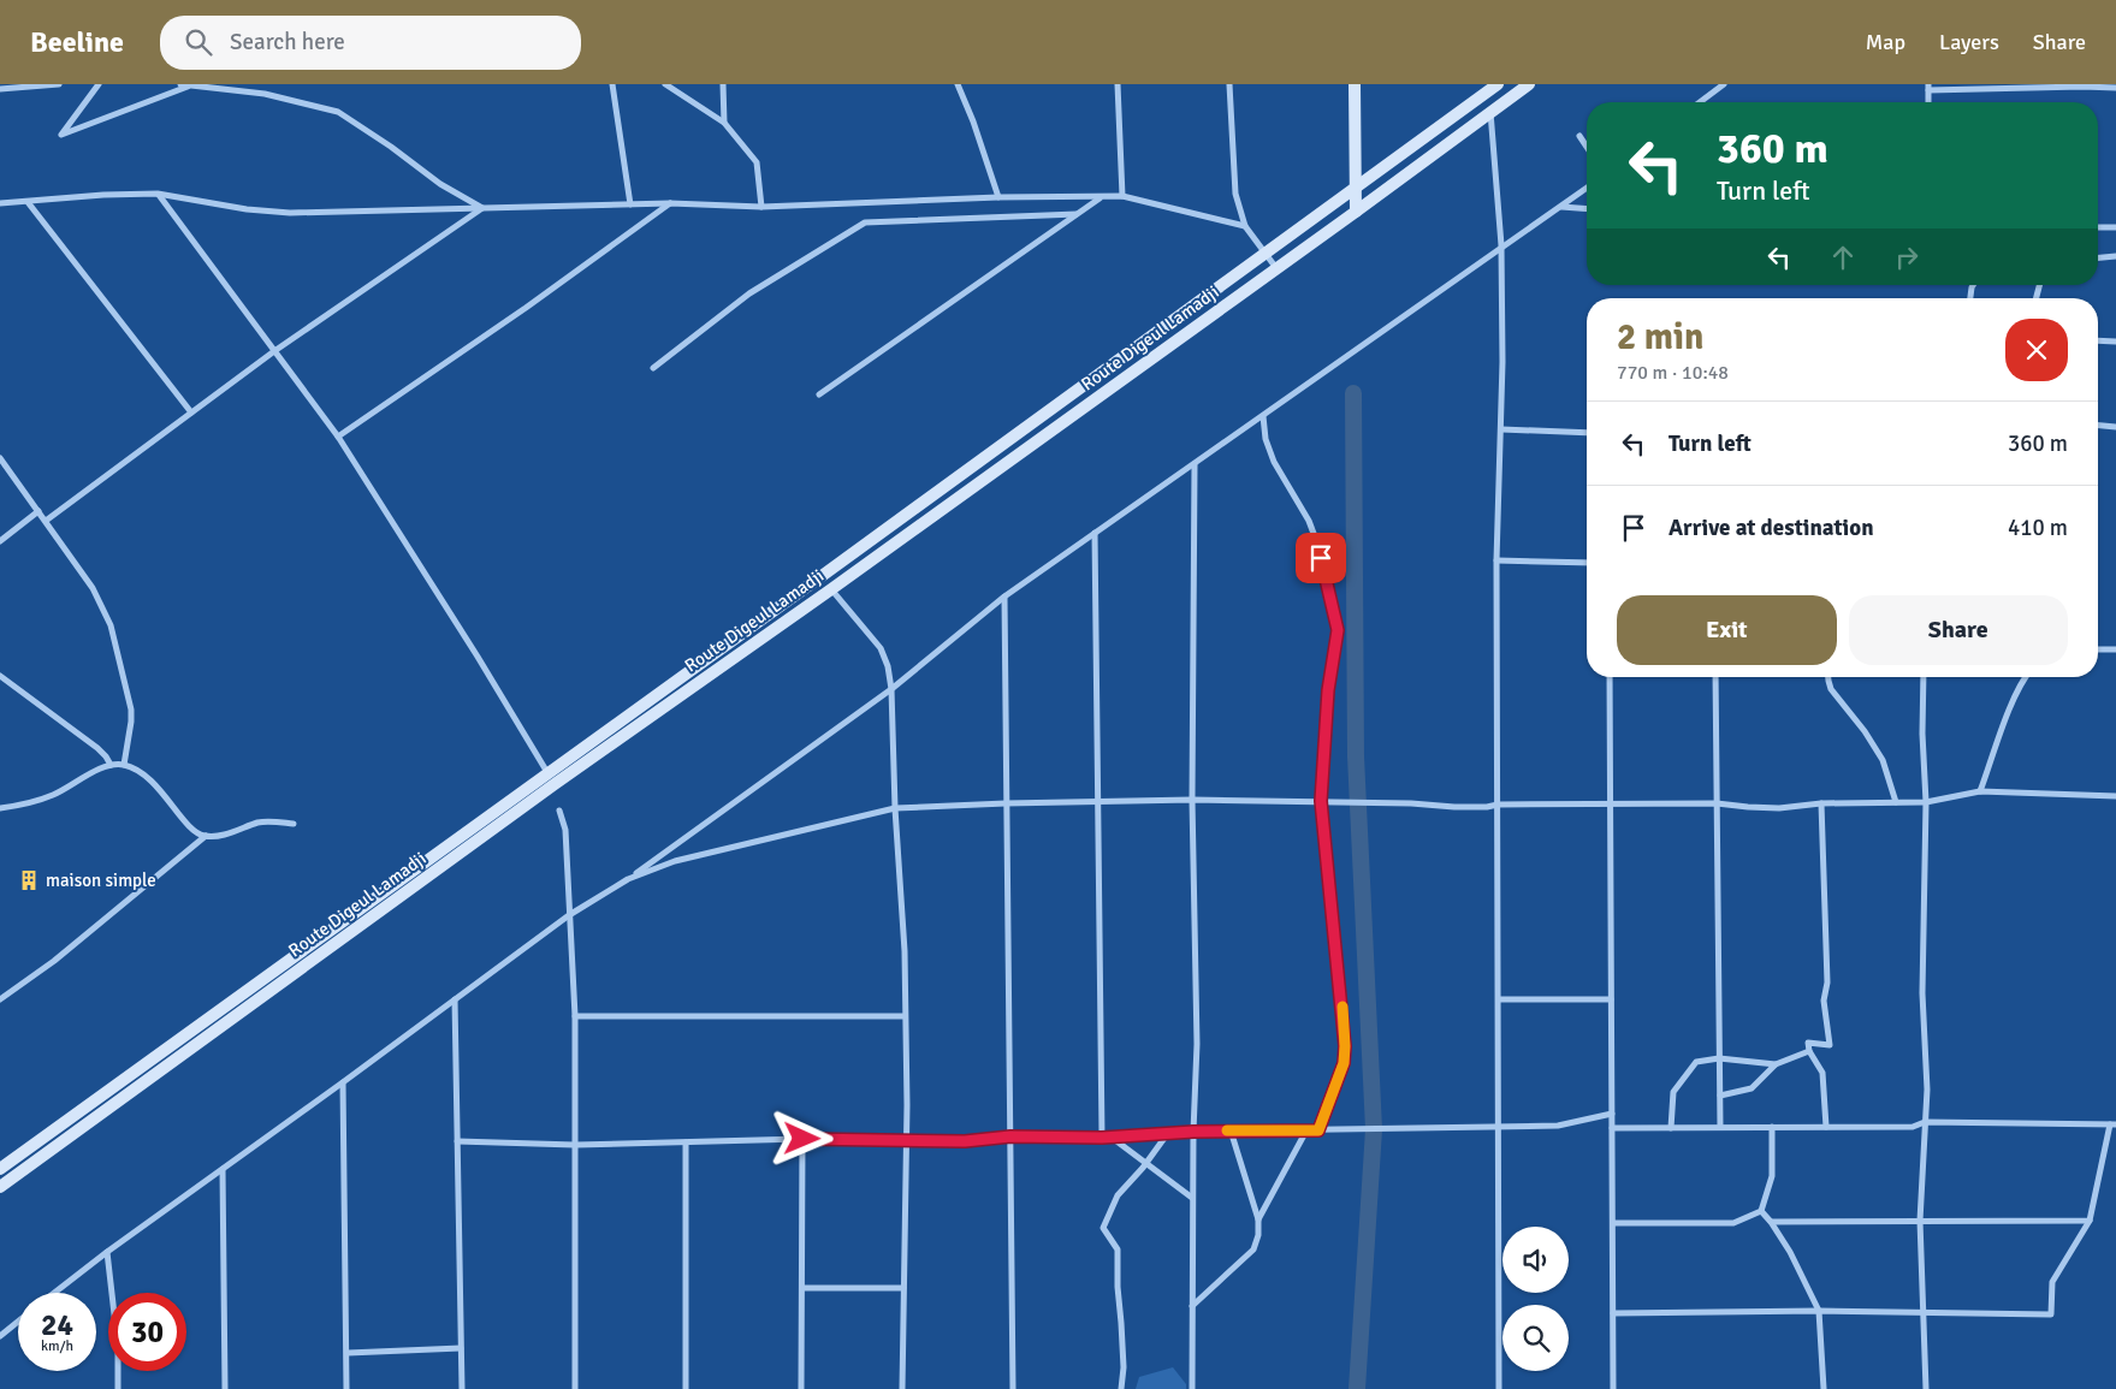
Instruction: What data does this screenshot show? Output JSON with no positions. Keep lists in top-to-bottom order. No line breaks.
{"streets":{"main road":["Route Digeul Lamadji"]},"places":{"building":["maison simple"]},"page":{"header":"Beeline","search":"Search here","nav":["Map","Layers","Share"],"turn":["360 m","Turn left"],"heading":["2 min","770 m · 10:48"],"list":[{"name":"Turn left","value":"360 m"},{"name":"Arrive at destination","value":"410 m"}],"buttons":["Exit","Share"],"speed":"24 km/h","limit":"30"}}
